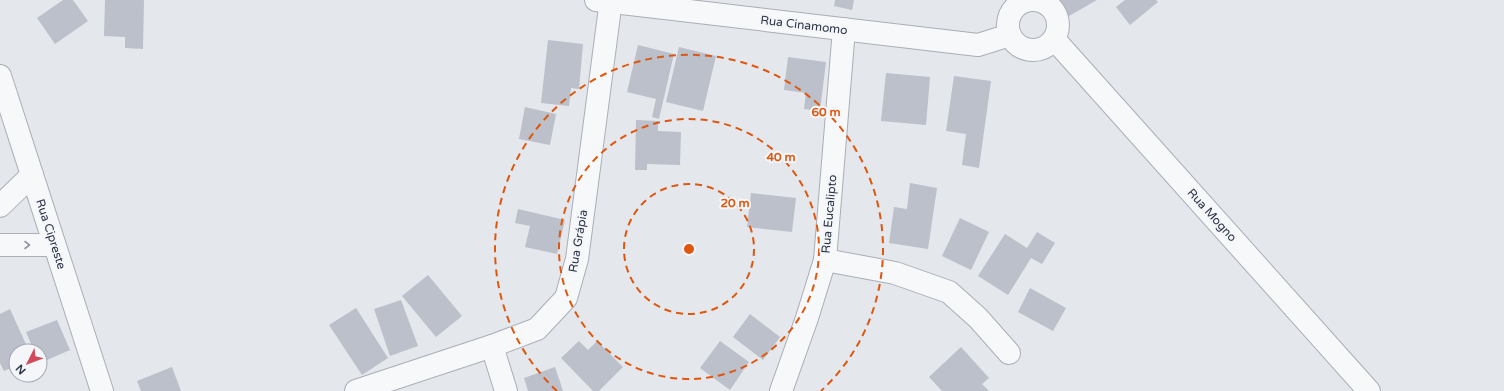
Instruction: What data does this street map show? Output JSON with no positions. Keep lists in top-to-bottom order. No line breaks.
{"streets":{"street":["Rua Cinamomo","Rua Eucalipto","Rua Mogno","Rua Cipreste","Rua Grápia"]},"crossings":[["Rua Cinamomo","Rua Eucalipto"],["Rua Cinamomo","Rua Mogno"],["Rua Cinamomo","Rua Grápia"]],"north":"bottom left","rings":["60 m","40 m","20 m"]}
